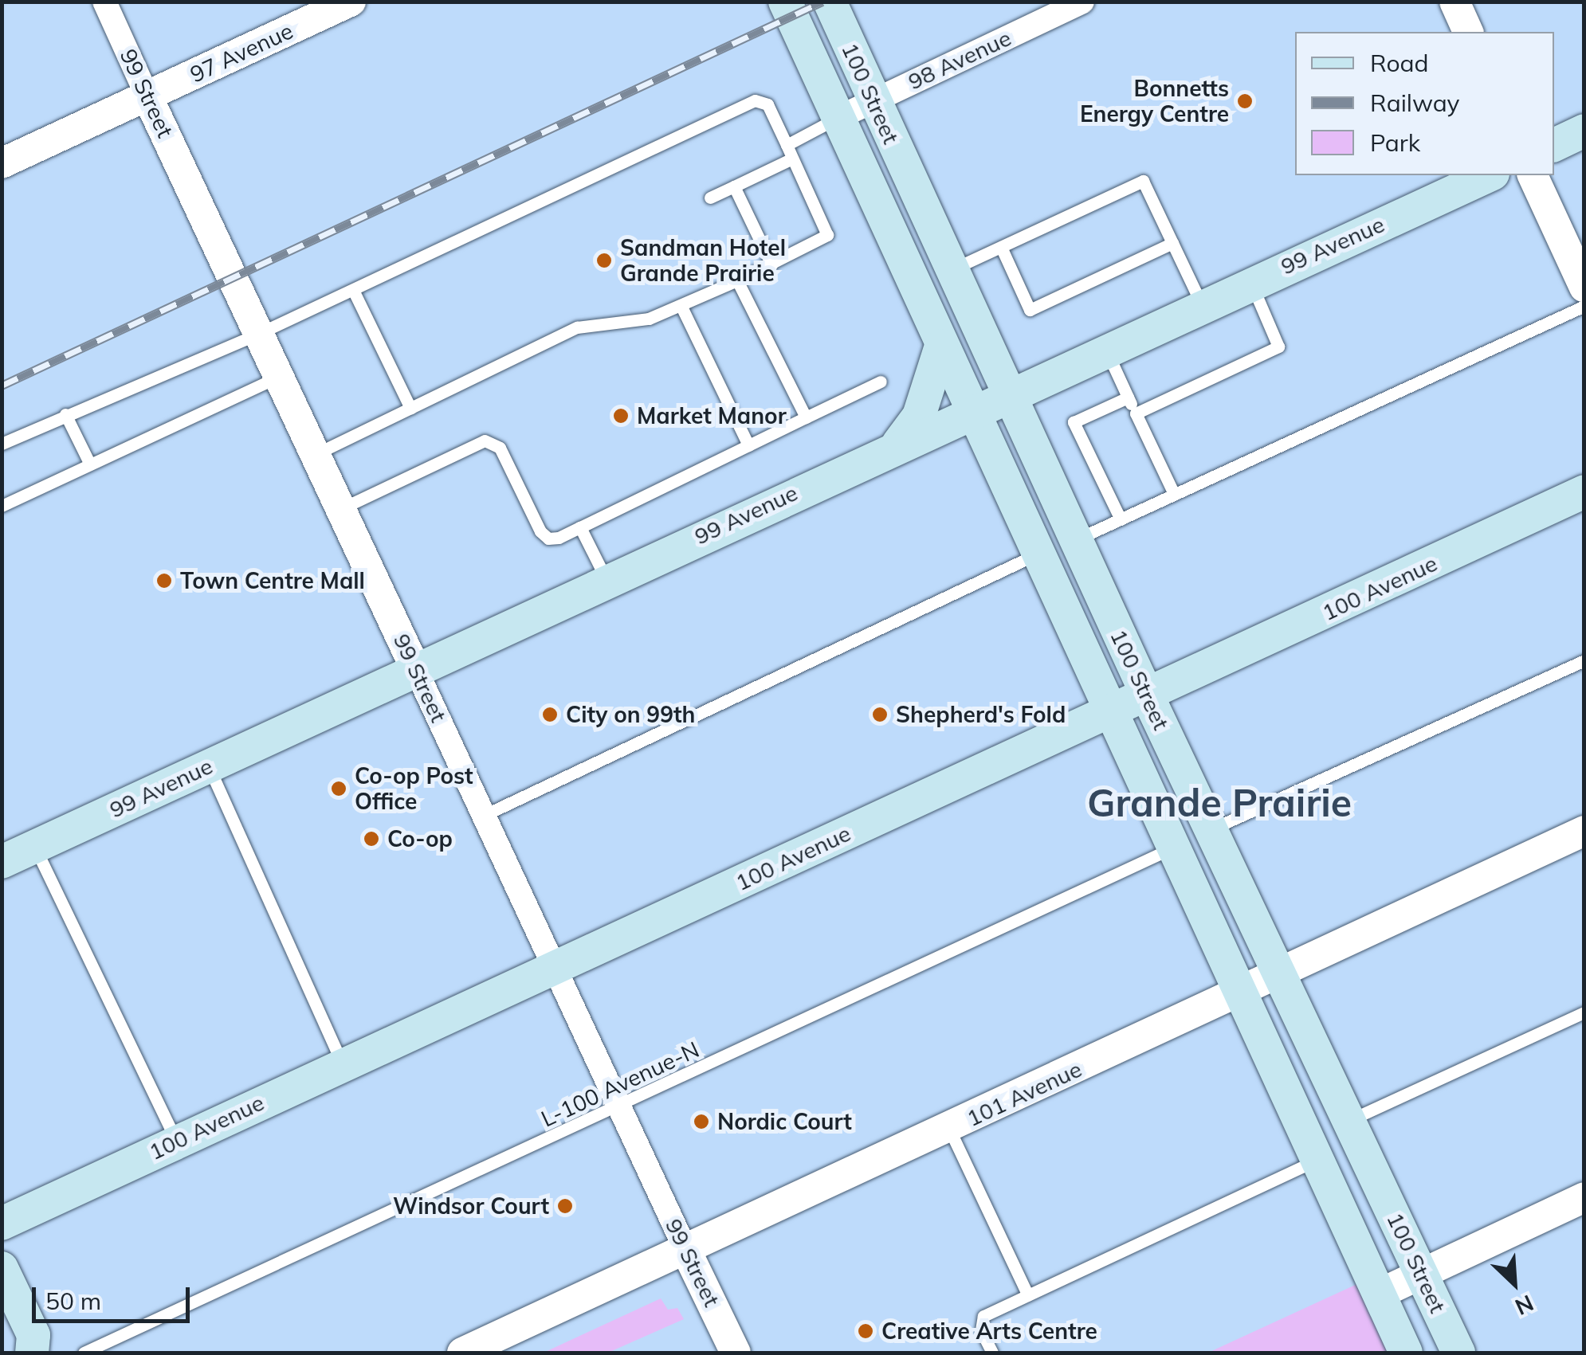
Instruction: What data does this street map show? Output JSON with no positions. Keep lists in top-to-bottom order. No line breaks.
{"streets":{"main road":["100 Street","99 Avenue","100 Avenue"],"street":["97 Avenue","98 Avenue","99 Street","101 Avenue"],"lane":["L-100 Avenue-N"]},"crossings":[["97 Avenue","99 Street"],["98 Avenue","100 Street"],["99 Street","99 Avenue"],["99 Street","100 Avenue"],["99 Street","L-100 Avenue-N"],["99 Street","101 Avenue"],["100 Street","99 Avenue"],["100 Street","100 Avenue"],["100 Street","L-100 Avenue-N"],["100 Street","101 Avenue"]],"districts":["Grande Prairie"],"places":["Bonnetts Energy Centre","Sandman Hotel Grande Prairie","Market Manor","Town Centre Mall","City on 99th","Shepherd's Fold","Co-op Post Office","Co-op","Nordic Court","Windsor Court","Creative Arts Centre"],"legend":["Road","Railway","Park"],"scale_bar":"50 m","north":"bottom right"}
